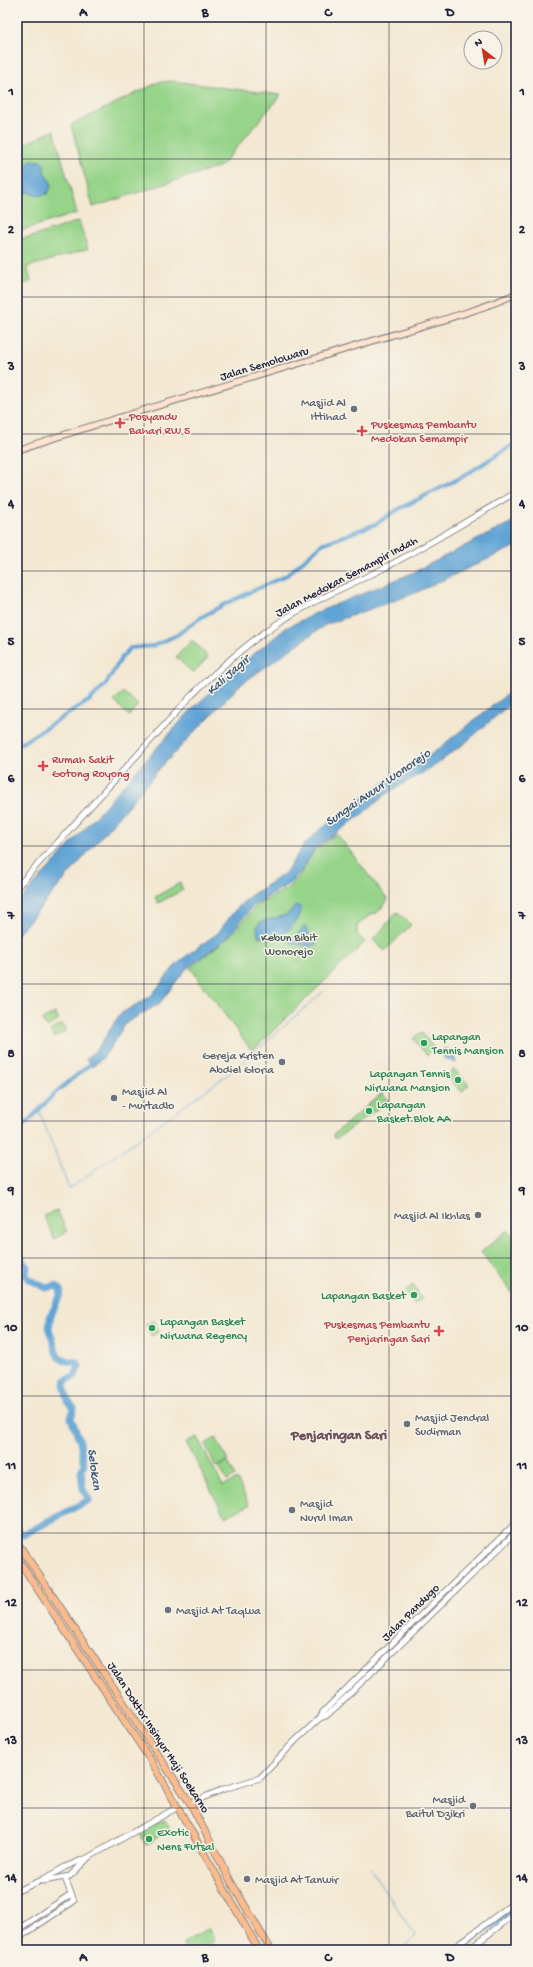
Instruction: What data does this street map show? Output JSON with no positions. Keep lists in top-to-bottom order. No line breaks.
{"streets":{"main road":["Jalan Semolowaru","Jalan Doktor Insinyur Haji Soekarno"],"street":["Jalan Medokan Semampir Indah","Jalan Pandugo"]},"crossings":[["Jalan Pandugo","Jalan Doktor Insinyur Haji Soekarno"]],"districts":["Penjaringan Sari"],"water":["Kali Jagir","Sungai Avuur Wonorejo","Selokan"],"parks":["Kebun Bibit Wonorejo"],"places":{"other":["Masjid Al Ittihad","Lapangan Tennis Mansion","Gereja Kristen Abdiel Gloria","Lapangan Tennis Nirwana Mansion","Masjid Al - Murtadlo","Lapangan Basket Blok AA","Masjid Al Ikhlas","Lapangan Basket","Lapangan Basket Nirwana Regency","Masjid Jendral Sudirman","Masjid Nurul Iman","Masjid At Taqwa","Masjid Baitul Dzikri","Exotic Nens Futsal","Masjid At Tanwir"],"health":["Posyandu Bahari RW 5","Puskesmas Pembantu Medokan Semampir","Rumah Sakit Gotong Royong","Puskesmas Pembantu Penjaringan Sari"]},"north":"top left","grid":{"columns":["A","B","C","D"],"rows":["1","2","3","4","5","6","7","8","9","10","11","12","13","14"]}}
